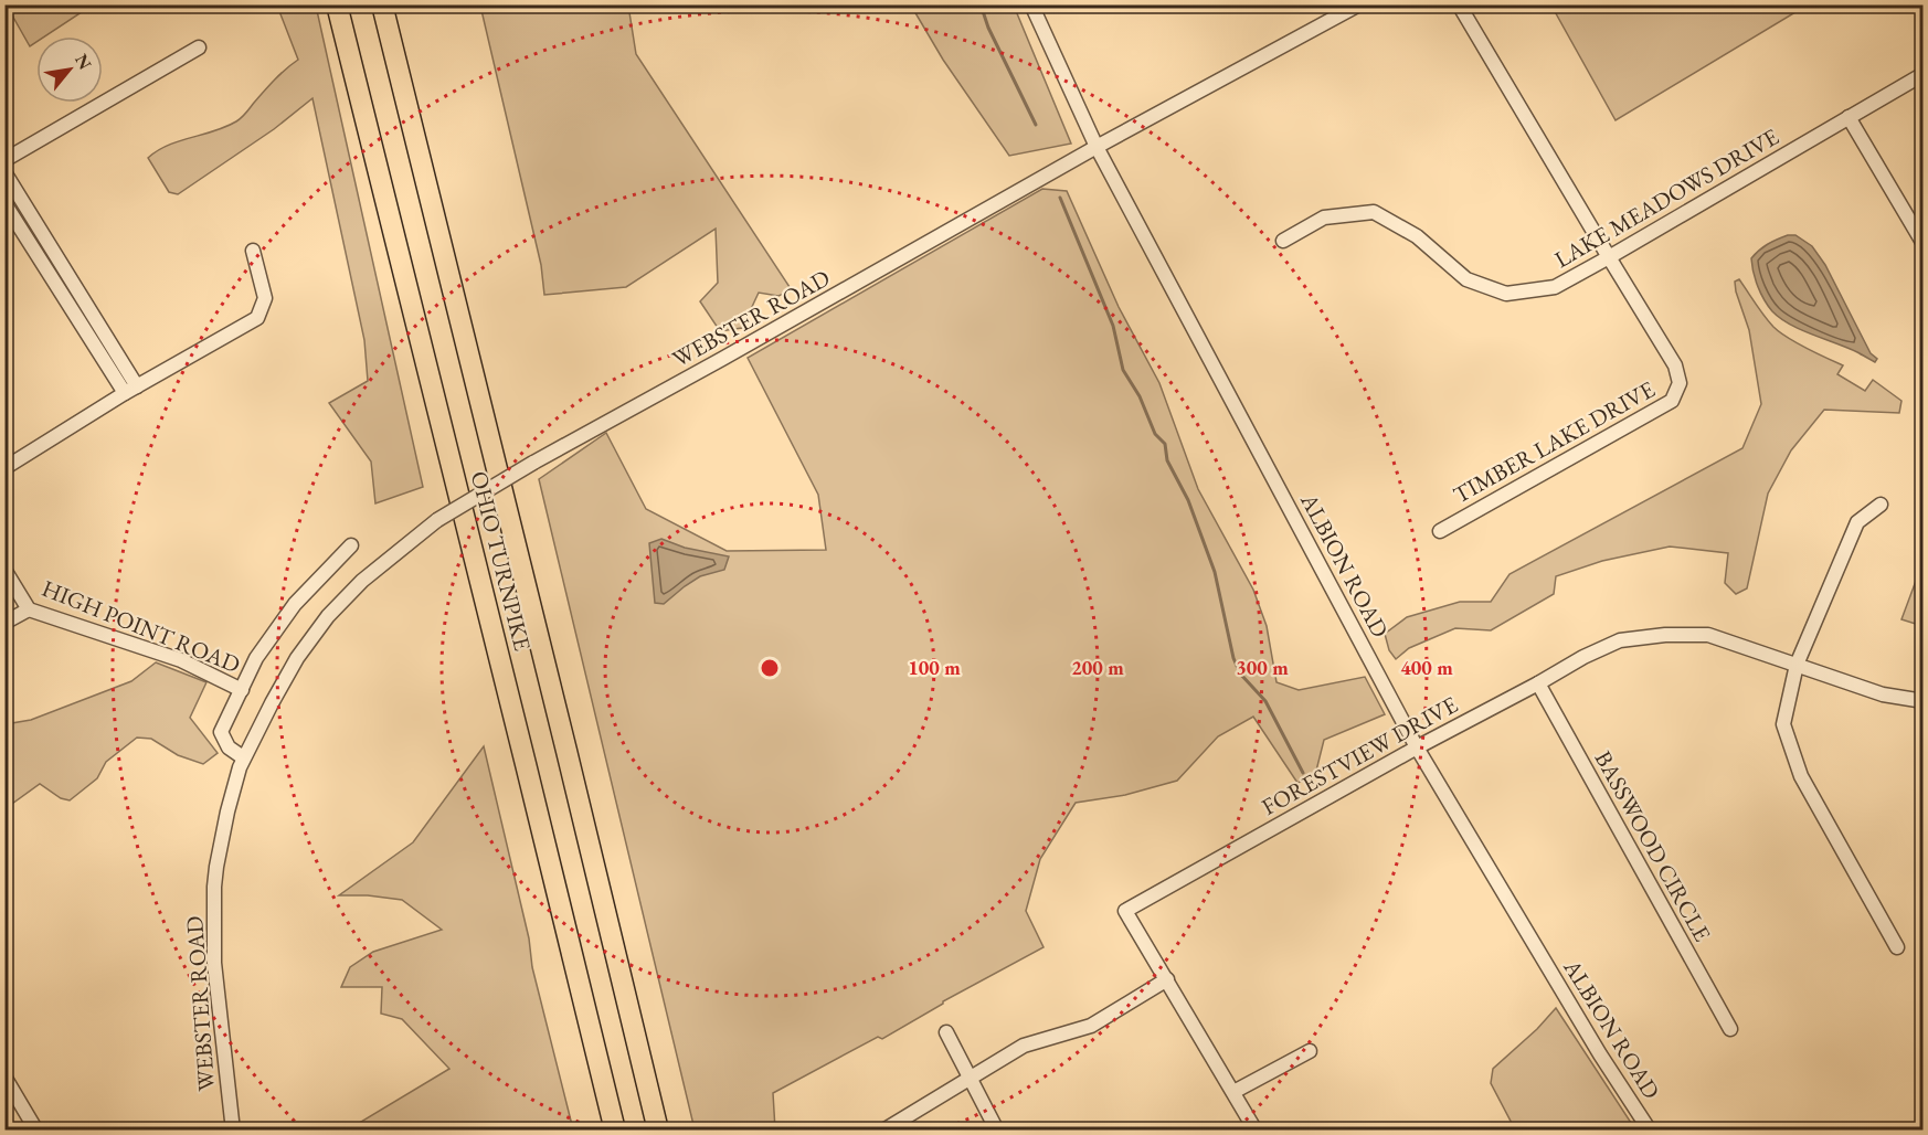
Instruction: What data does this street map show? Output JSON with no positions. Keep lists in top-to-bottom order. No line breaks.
{"streets":{"highway":["OHIO TURNPIKE"],"street":["LAKE MEADOWS DRIVE","WEBSTER ROAD","TIMBER LAKE DRIVE","ALBION ROAD","HIGH POINT ROAD","FORESTVIEW DRIVE","BASSWOOD CIRCLE"]},"crossings":[["LAKE MEADOWS DRIVE","TIMBER LAKE DRIVE"],["WEBSTER ROAD","ALBION ROAD"],["ALBION ROAD","FORESTVIEW DRIVE"],["FORESTVIEW DRIVE","BASSWOOD CIRCLE"]],"north":"top right","rings":["100 m","200 m","300 m","400 m"]}
